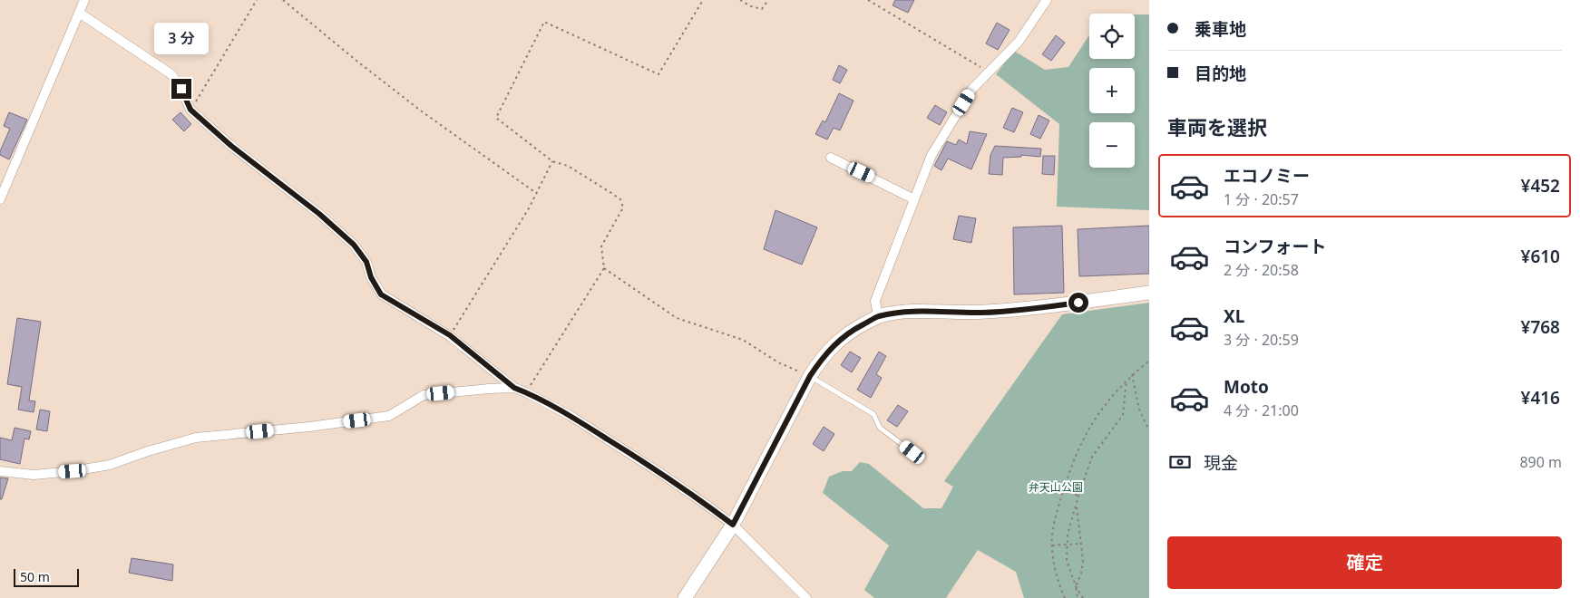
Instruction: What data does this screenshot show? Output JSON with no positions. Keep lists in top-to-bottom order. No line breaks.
{"parks":["弁天山公園"],"scale_bar":"50 m","page":{"banner":["乗車地","目的地"],"map_buttons":["+","−"],"bubble":"3 分","heading":"車両を選択","list":[{"name":"エコノミー","note":"1 分 · 20:57","value":"¥452"},{"name":"コンフォート","note":"2 分 · 20:58","value":"¥610"},{"name":"XL","note":"3 分 · 20:59","value":"¥768"},{"name":"Moto","note":"4 分 · 21:00","value":"¥416"}],"pay":["現金","890 m"],"buttons":"確定","scale":"50 m"}}
